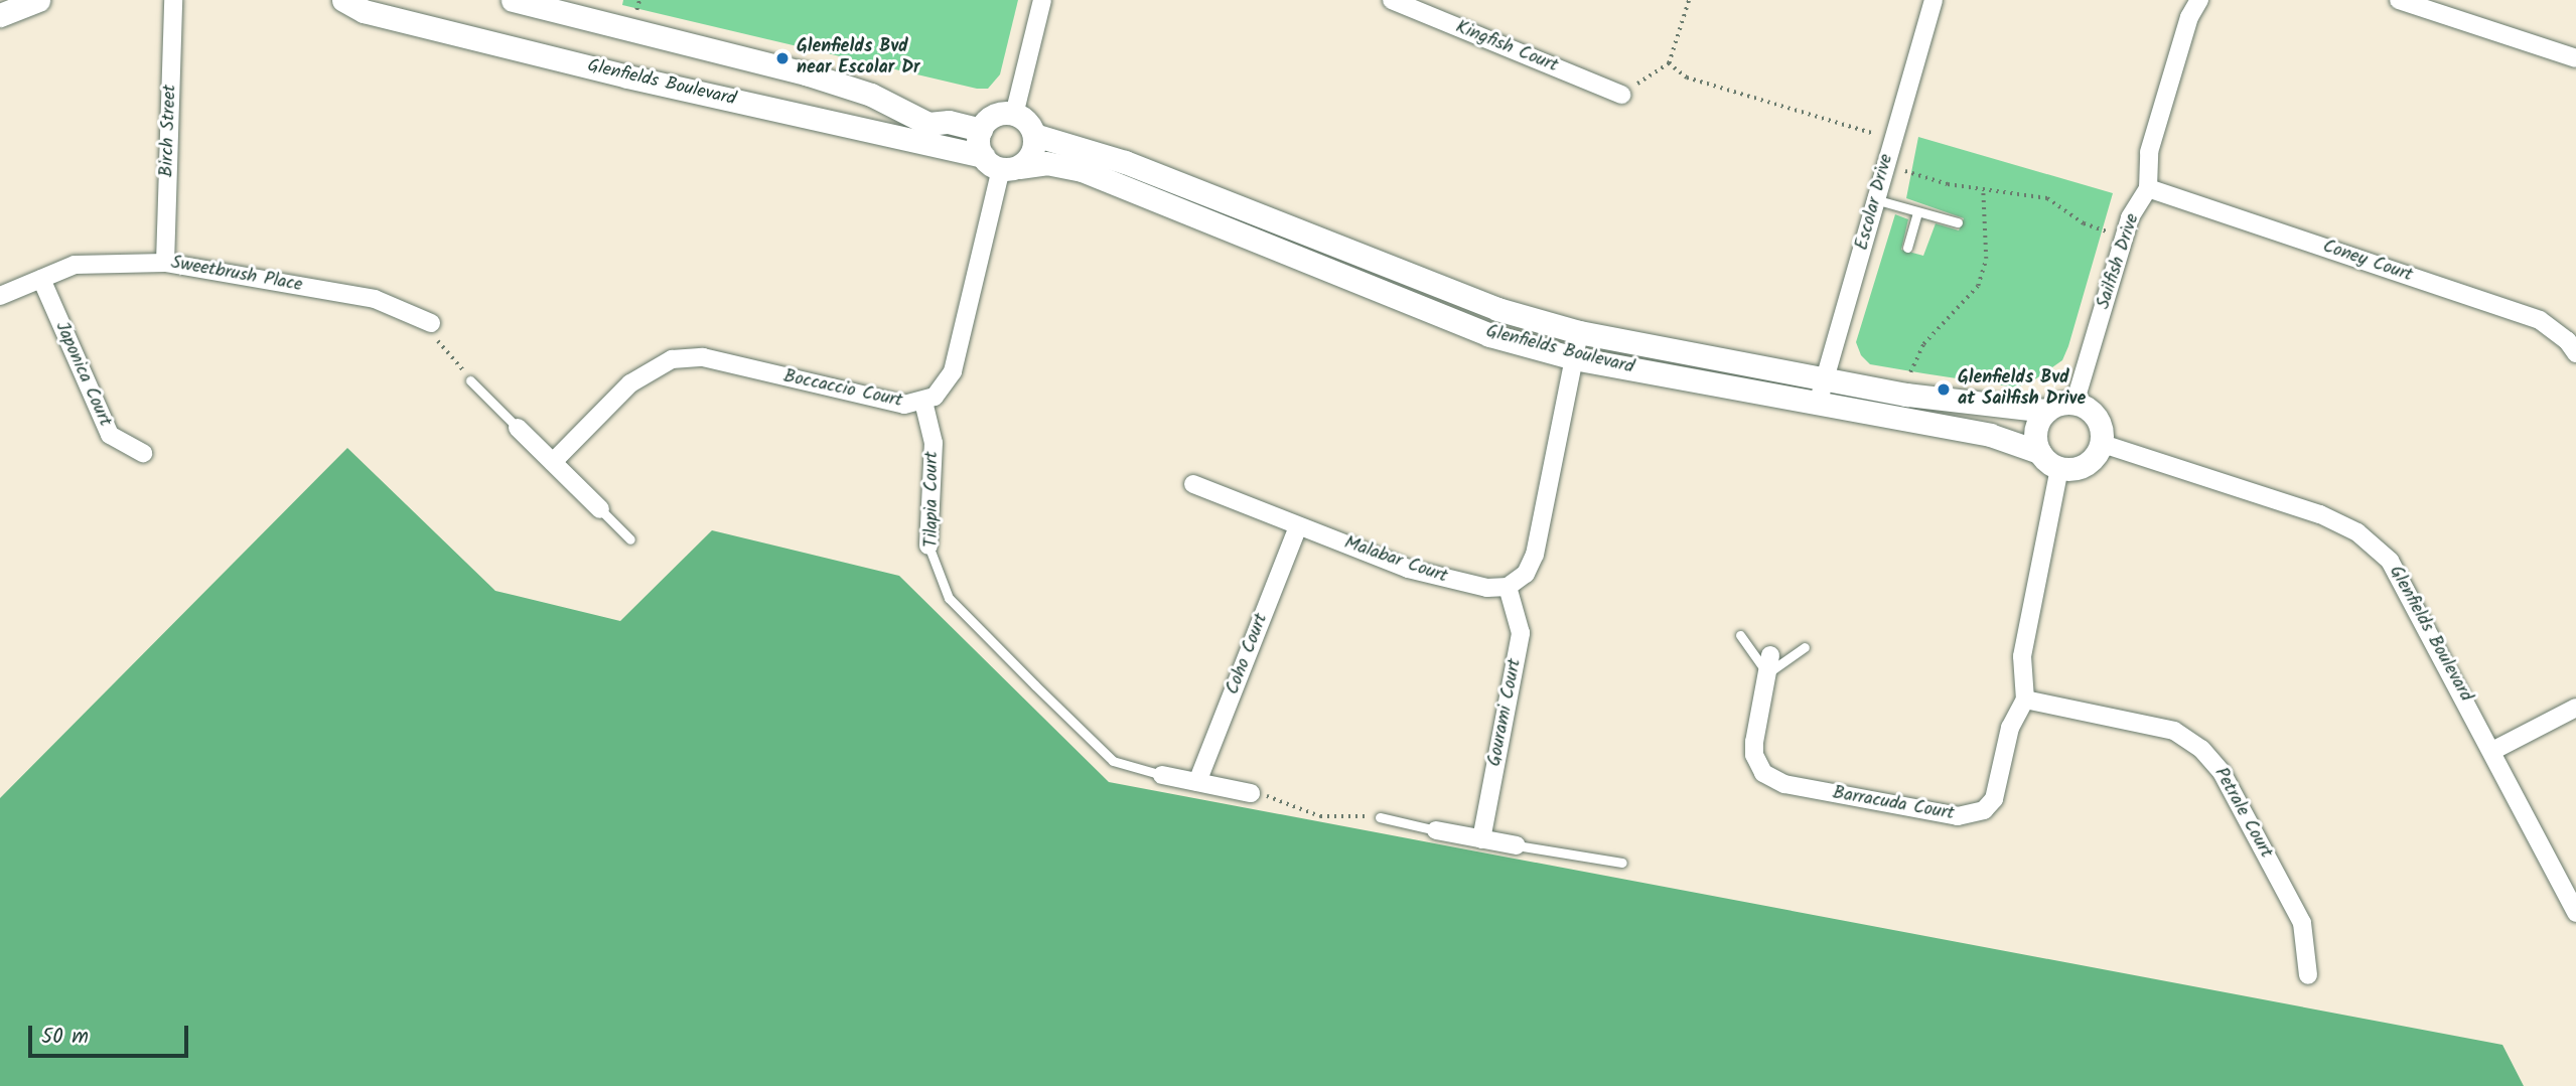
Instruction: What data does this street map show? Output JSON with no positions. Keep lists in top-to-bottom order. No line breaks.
{"streets":{"street":["Kingfish Court","Glenfields Boulevard","Birch Street","Escolar Drive","Sailfish Drive","Coney Court","Sweetbrush Place","Japonica Court","Boccaccio Court","Tilapia Court","Malabar Court","Coho Court","Gourami Court","Barracuda Court","Petrale Court"]},"crossings":[["Glenfields Boulevard","Escolar Drive"],["Glenfields Boulevard","Sailfish Drive"],["Glenfields Boulevard","Boccaccio Court"],["Birch Street","Sweetbrush Place"],["Sailfish Drive","Coney Court"],["Sweetbrush Place","Japonica Court"],["Boccaccio Court","Tilapia Court"],["Malabar Court","Coho Court"],["Malabar Court","Gourami Court"],["Barracuda Court","Petrale Court"]],"places":["Glenfields Bvd near Escolar Dr","Glenfields Bvd at Sailfish Drive"],"scale_bar":"50 m"}
